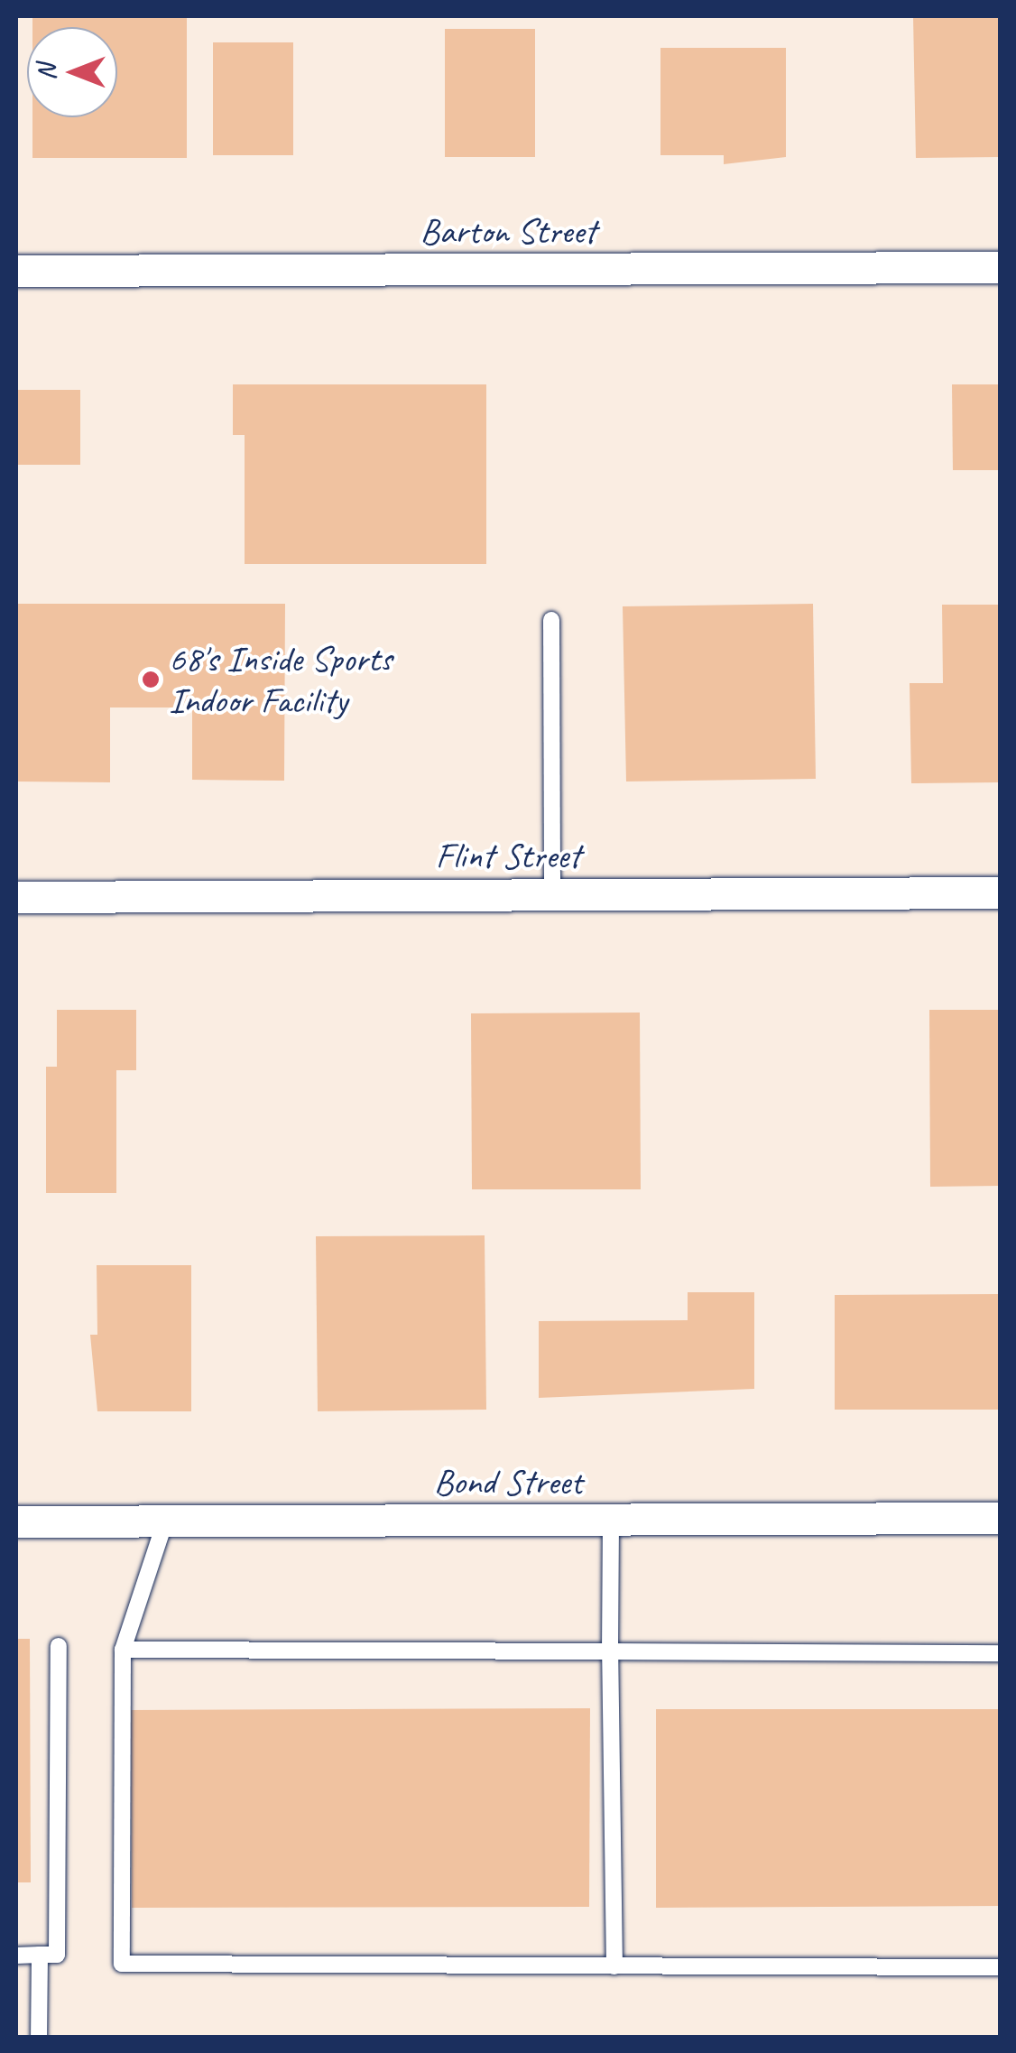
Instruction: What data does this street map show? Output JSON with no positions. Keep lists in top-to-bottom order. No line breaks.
{"streets":{"street":["Barton Street","Flint Street","Bond Street"]},"places":["68's Inside Sports Indoor Facility"],"north":"left"}
